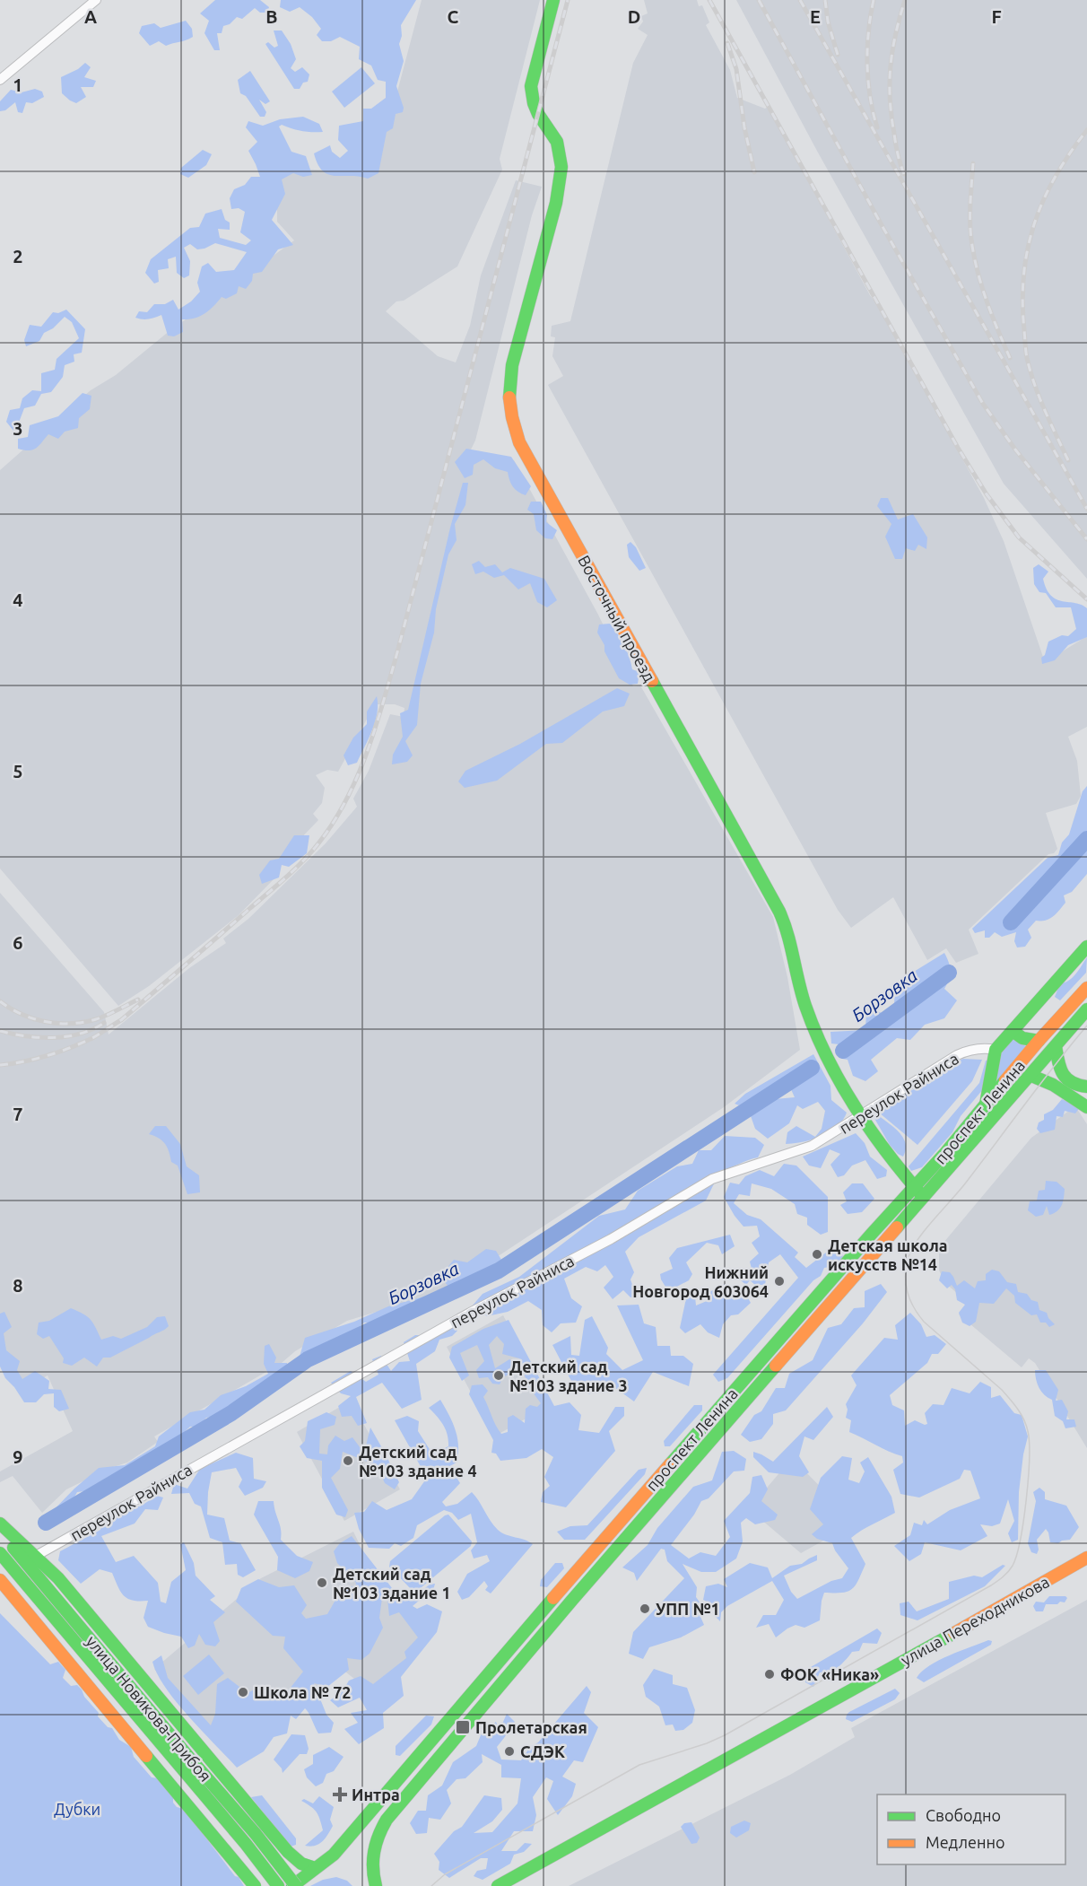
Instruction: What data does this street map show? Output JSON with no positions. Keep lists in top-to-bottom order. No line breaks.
{"streets":{"main road":["Восточный проезд","проспект Ленина","улица Переходникова","улица Новикова-Прибоя"],"street":["переулок Райниса"]},"crossings":[["Восточный проезд","переулок Райниса"],["Восточный проезд","проспект Ленина"],["проспект Ленина","улица Новикова-Прибоя"]],"water":["Борзовка"],"parks":["Дубки"],"places":{"other":["Детская школа искусств №14","Нижний Новгород 603064","Детский сад №103 здание 3","Детский сад №103 здание 4","Детский сад №103 здание 1","УПП №1","ФОК «Ника»","Школа № 72","СДЭК"],"transit":["Пролетарская"],"health":["Интра"]},"legend":["Свободно","Медленно"],"grid":{"columns":["A","B","C","D","E","F"],"rows":["1","2","3","4","5","6","7","8","9"]}}
